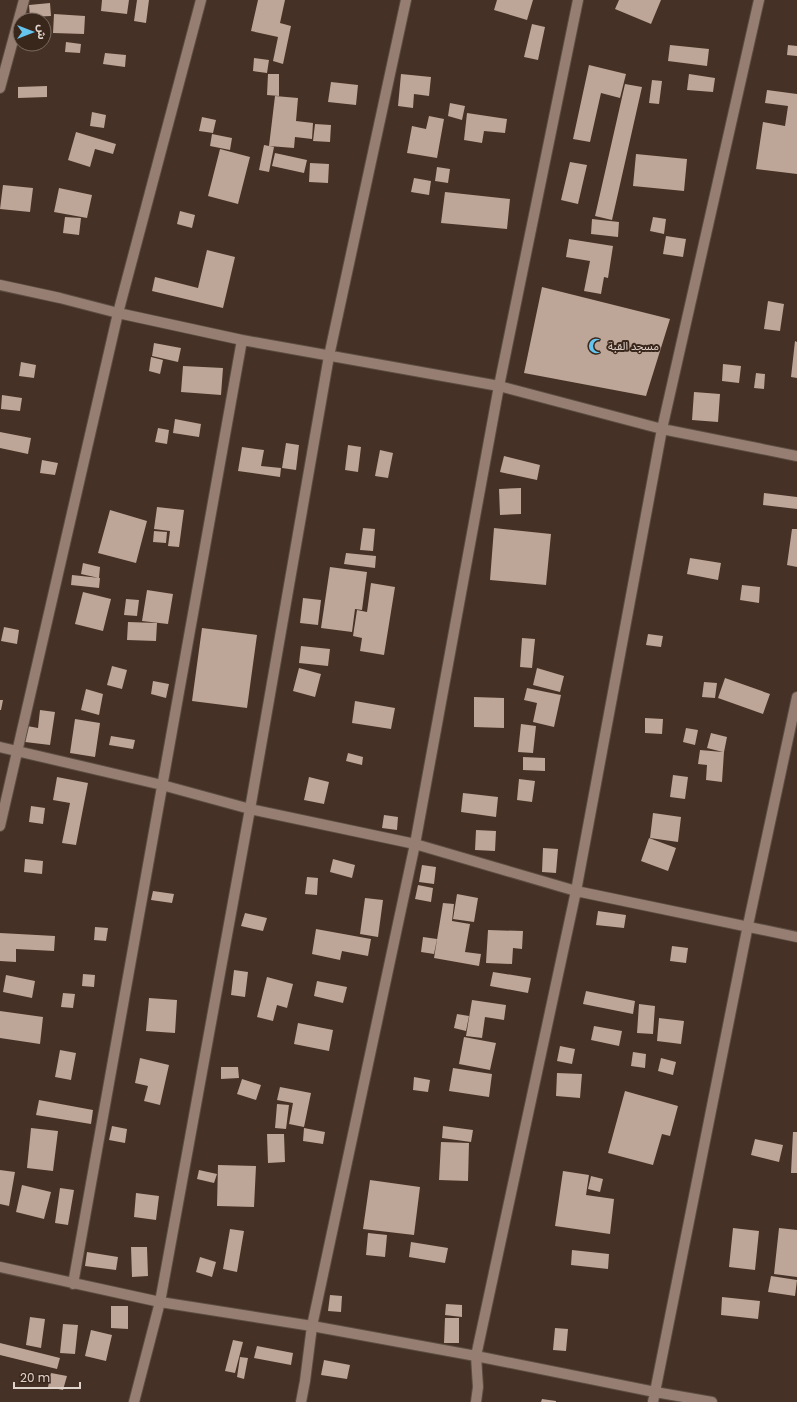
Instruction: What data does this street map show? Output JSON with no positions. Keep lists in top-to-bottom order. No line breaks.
{"places":{"mosque":["مسجد القبة"]},"scale_bar":"20 m","north":"right"}
